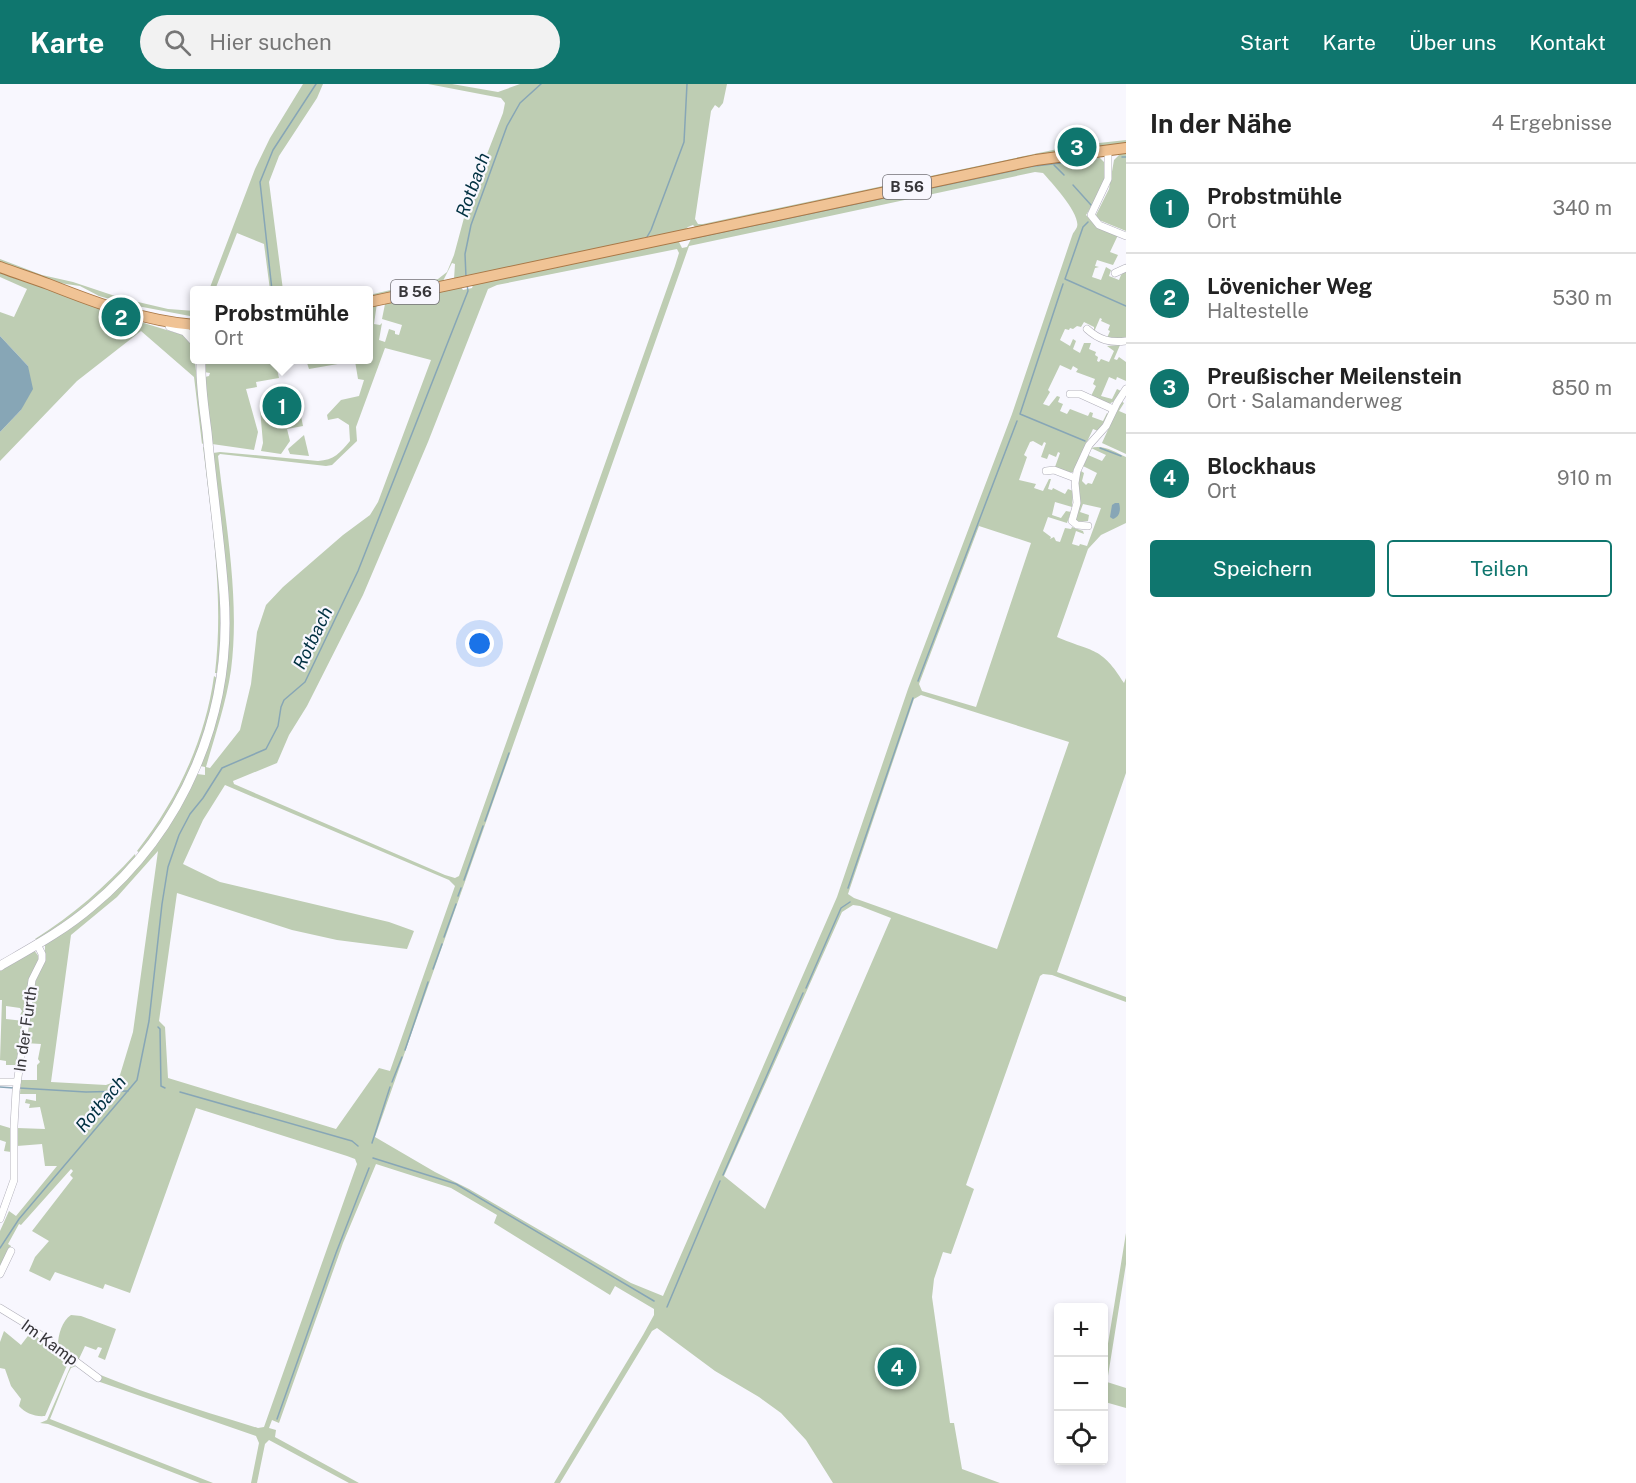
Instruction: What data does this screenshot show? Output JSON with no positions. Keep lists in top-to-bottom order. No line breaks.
{"streets":{"main road":["B 56"],"street":["In der Furth","Im Kamp"]},"water":["Rotbach"],"page":{"header":"Karte","search":"Hier suchen","nav":["Start","Karte","Über uns","Kontakt"],"heading":["In der Nähe","4 Ergebnisse"],"pins":["3","2","1","4"],"list":[{"mark":"1","name":"Probstmühle","note":"Ort","value":"340 m"},{"mark":"2","name":"Lövenicher Weg","note":"Haltestelle","value":"530 m"},{"mark":"3","name":"Preußischer Meilenstein","note":"Ort · Salamanderweg","value":"850 m"},{"mark":"4","name":"Blockhaus","note":"Ort","value":"910 m"}],"popup":["Probstmühle","Ort"],"buttons":["Speichern","Teilen"],"map_buttons":["+","−"]}}
